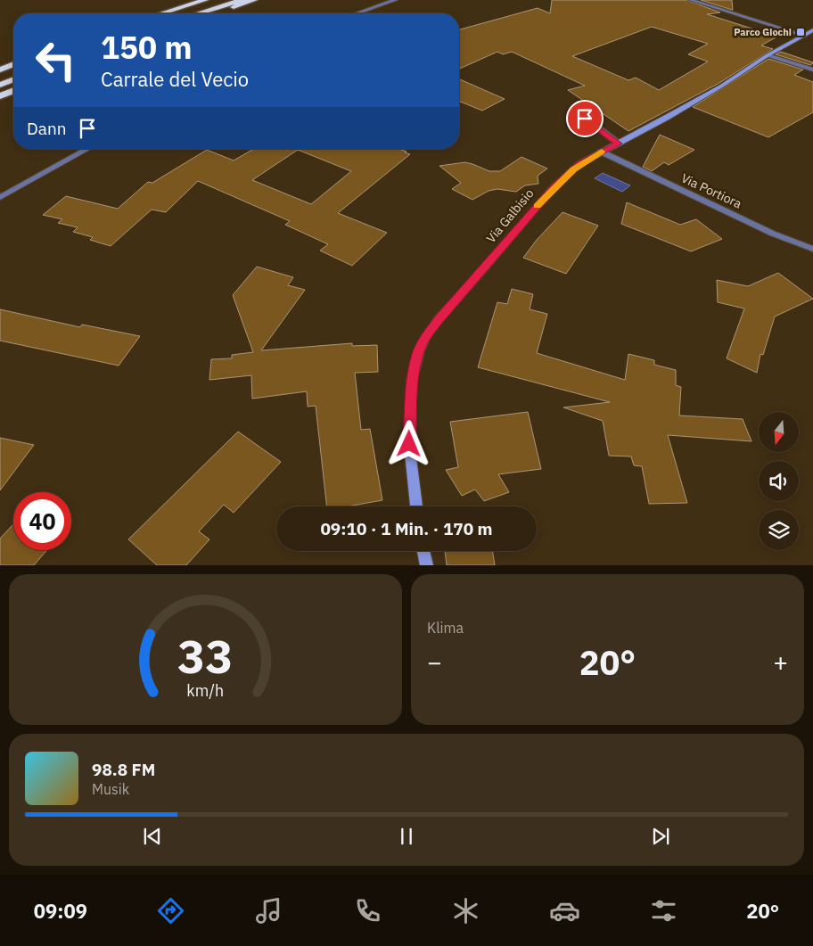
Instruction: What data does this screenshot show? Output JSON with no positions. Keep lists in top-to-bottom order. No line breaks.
{"streets":{"street":["Via Portiora","Via Galbisio"]},"crossings":[["Via Portiora","Via Galbisio"]],"places":{"transit":["Parco Giochi"]},"north":"bottom","page":{"turn":["150 m","Carrale del Vecio"],"then":"Dann","limit":"40","trip":"09:10 · 1 Min. · 170 m","tile":"Klima","heat":["−","20°","+"],"song":["98.8 FM","Musik"],"tabs":["09:09","20°"],"gauge":["33","km/h"]}}
